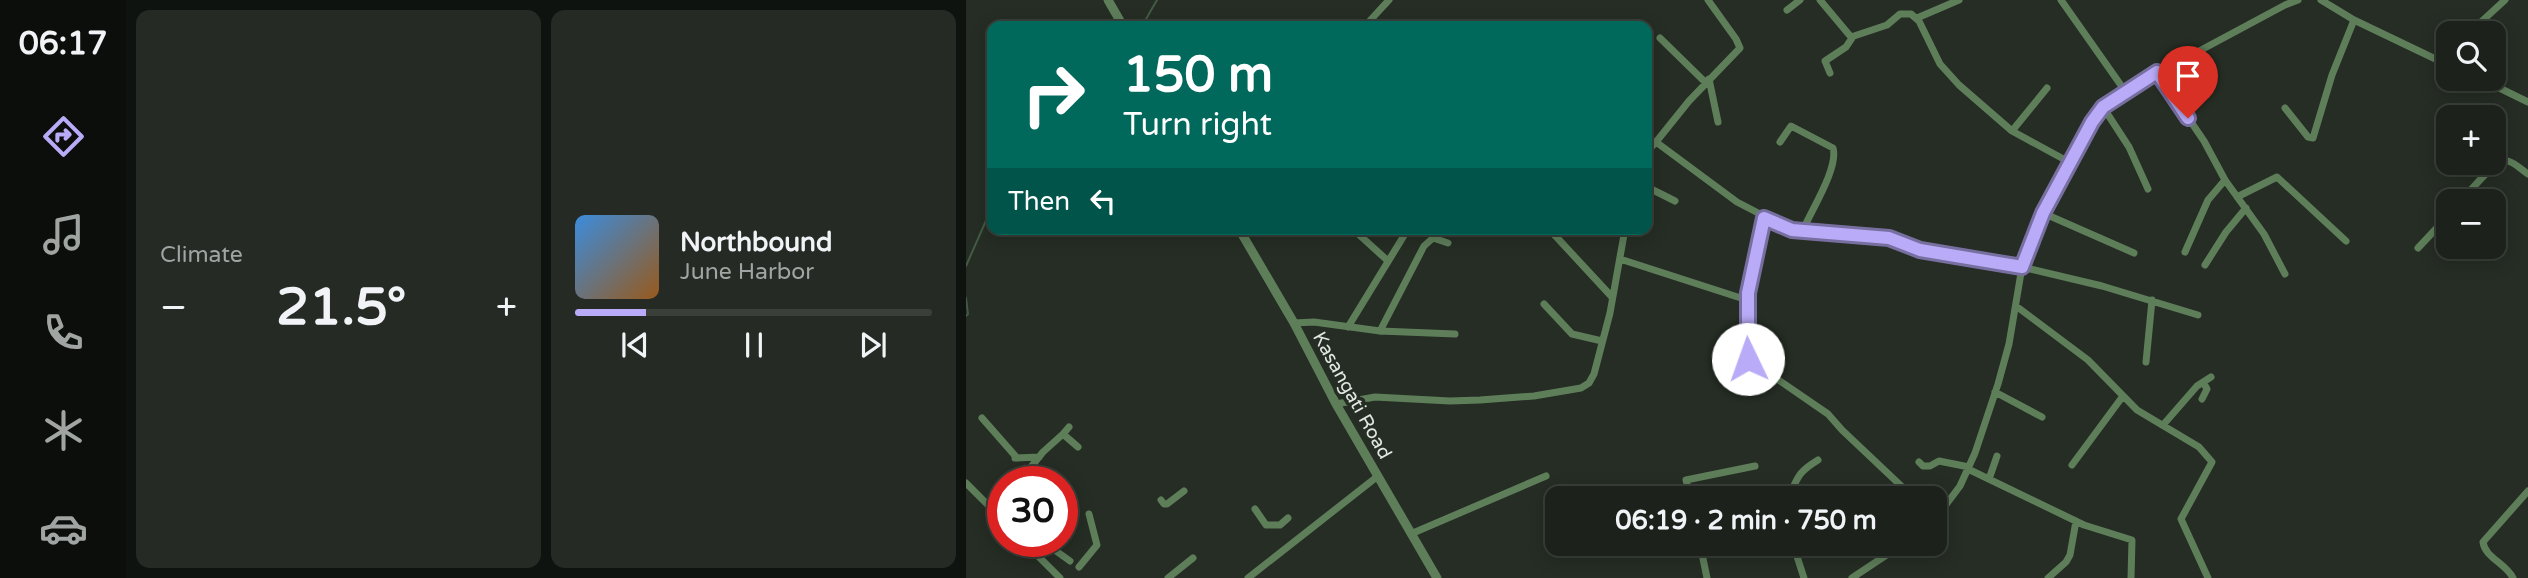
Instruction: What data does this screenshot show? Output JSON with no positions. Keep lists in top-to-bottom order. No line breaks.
{"streets":{"street":["Kasangati Road"]},"page":{"tabs":"06:17","tile":"Climate","map_buttons":["+","−"],"turn":["150 m","Turn right"],"then":"Then","song":["Northbound","June Harbor"],"heat":["−","21.5°","+"],"limit":"30","trip":"06:19 · 2 min · 750 m"}}
